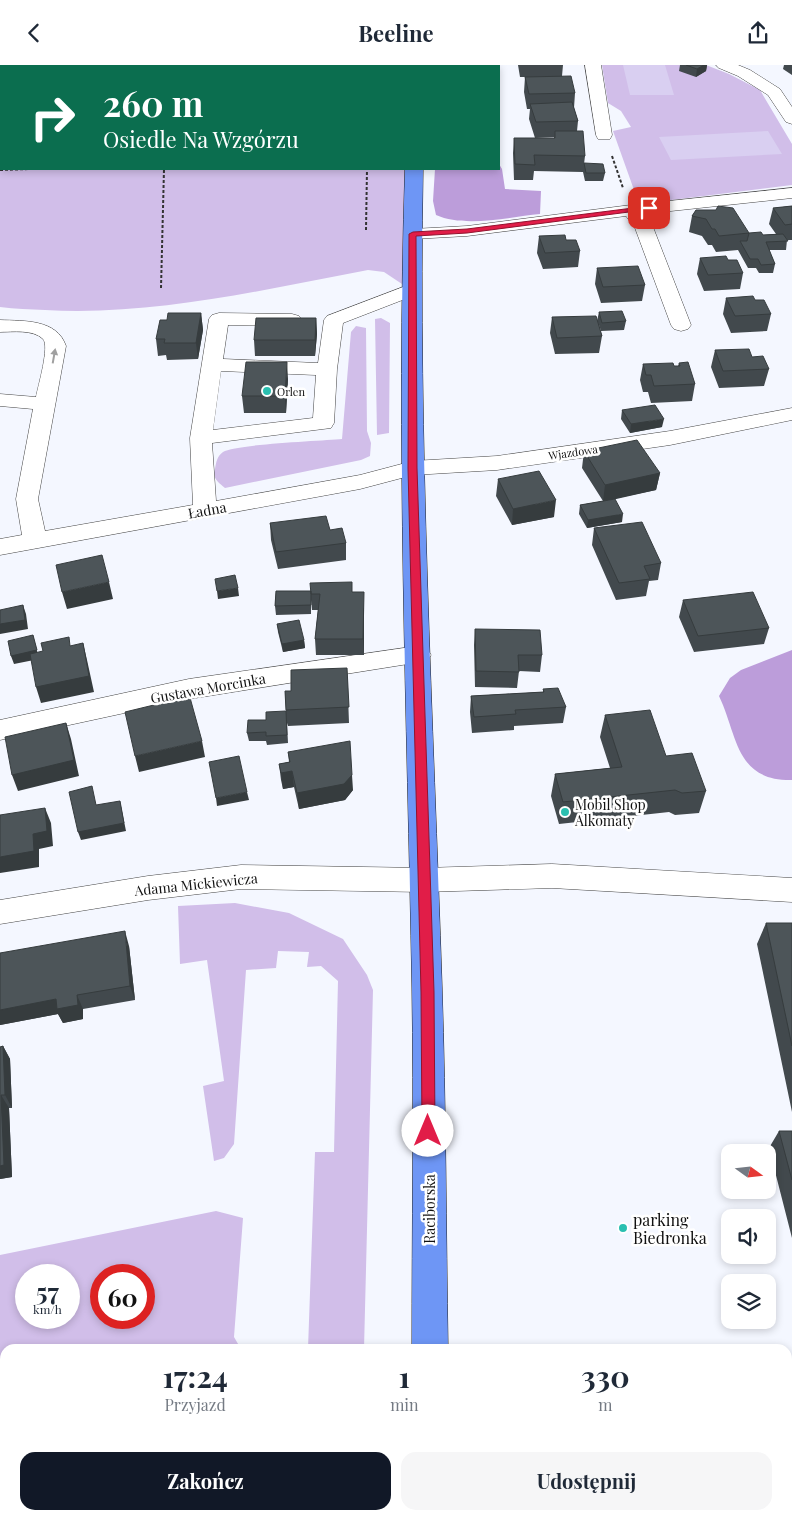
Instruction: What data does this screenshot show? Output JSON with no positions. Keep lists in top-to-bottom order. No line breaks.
{"streets":{"main road":["Raciborska"],"street":["Wjazdowa","Ładna","Gustawa Morcinka","Adama Mickiewicza"]},"crossings":[["Wjazdowa","Ładna"],["Wjazdowa","Raciborska"],["Ładna","Raciborska"],["Gustawa Morcinka","Raciborska"],["Adama Mickiewicza","Raciborska"]],"places":["Orlen","Mobil Shop Alkomaty","parking Biedronka"],"north":"right","page":{"header":"Beeline","turn":["260 m","Osiedle Na Wzgórzu"],"speed":"57 km/h","limit":"60","eta":["17:24","Przyjazd","1","min","330","m"],"buttons":["Zakończ","Udostępnij"]}}
